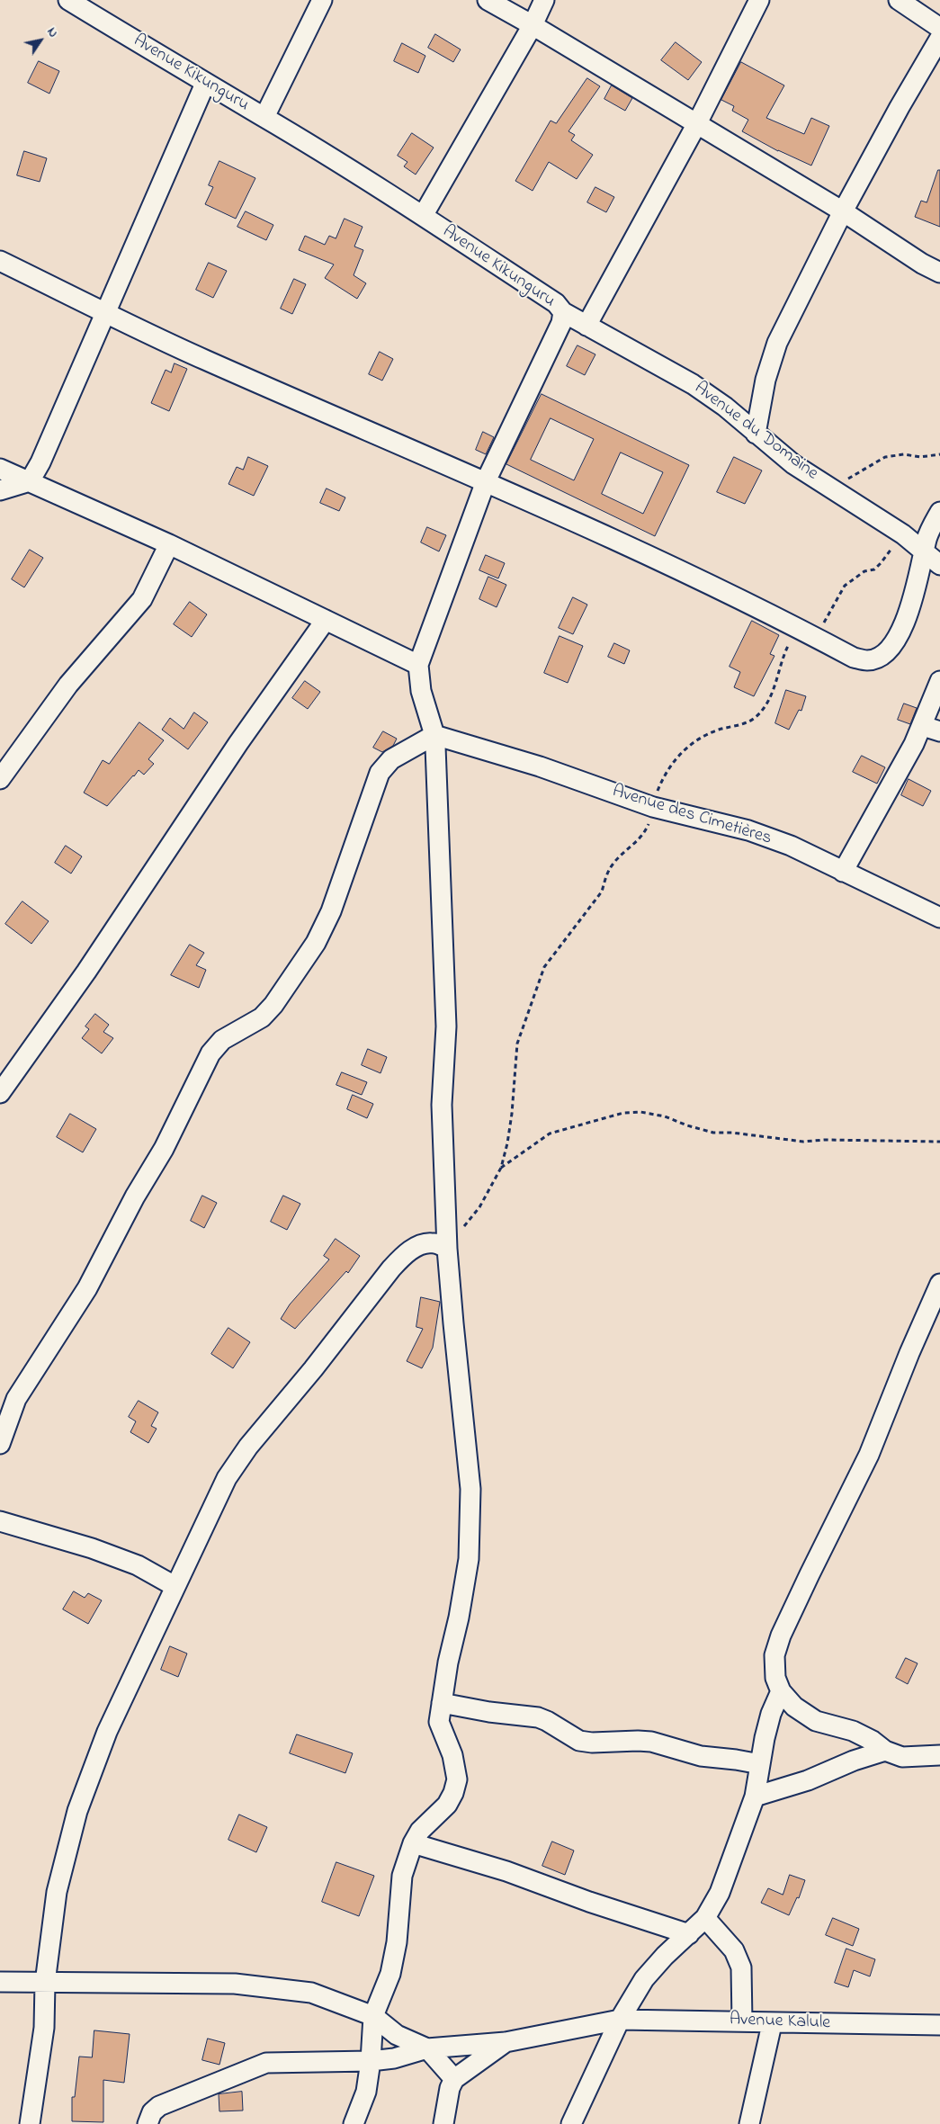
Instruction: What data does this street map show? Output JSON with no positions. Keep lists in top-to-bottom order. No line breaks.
{"streets":{"street":["Avenue Kikunguru","Avenue du Domaine","Avenue des Cimetières","Avenue Kalule"]},"crossings":[["Avenue Kikunguru","Avenue du Domaine"],["Avenue Kikunguru","Avenue des Cimetières"],["Avenue Kikunguru","Avenue Kalule"]],"north":"top right"}
